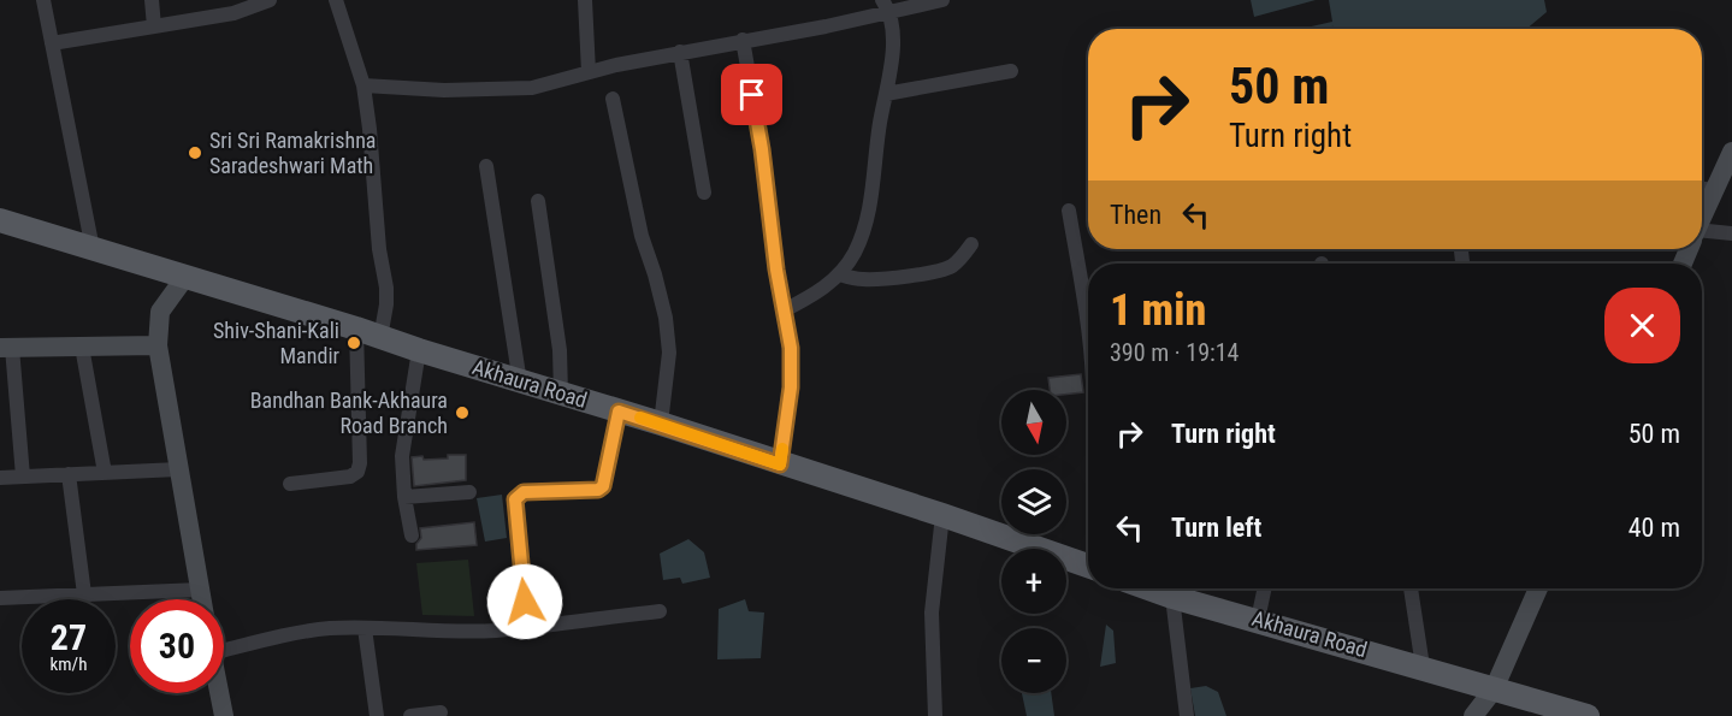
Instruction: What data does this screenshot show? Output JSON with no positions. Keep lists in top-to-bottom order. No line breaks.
{"streets":{"main road":["Akhaura Road"]},"places":["Sri Sri Ramakrishna Saradeshwari Math","Shiv-Shani-Kali Mandir","Bandhan Bank-Akhaura Road Branch"],"north":"bottom","page":{"turn":["50 m","Turn right"],"then":"Then","heading":["1 min","390 m · 19:14"],"list":[{"name":"Turn right","value":"50 m"},{"name":"Turn left","value":"40 m"}],"map_buttons":["+","−"],"speed":"27 km/h","limit":"30"}}
